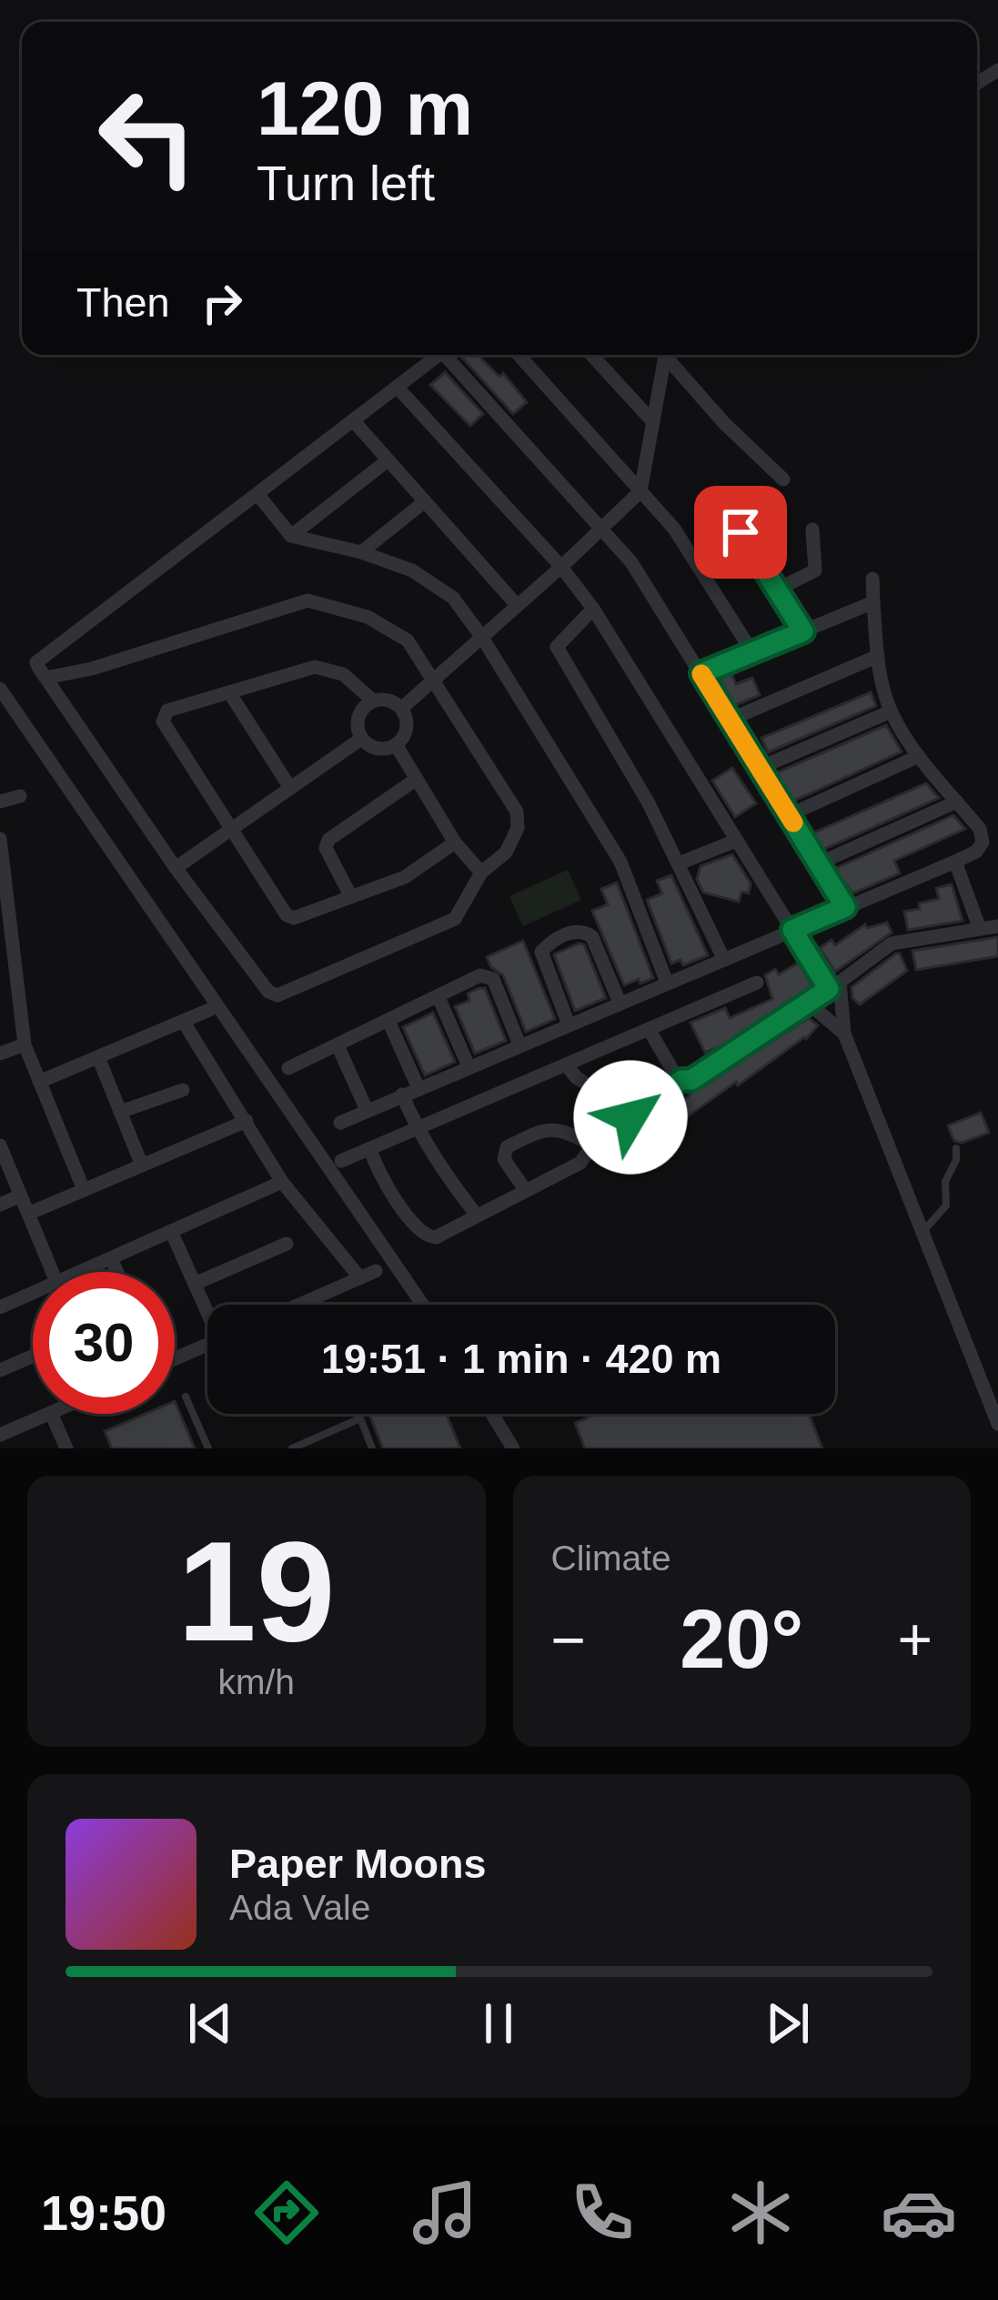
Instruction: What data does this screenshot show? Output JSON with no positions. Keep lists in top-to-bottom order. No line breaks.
{"page":{"turn":["120 m","Turn left"],"then":"Then","limit":"30","trip":"19:51 · 1 min · 420 m","tile":[["19","km/h"],"Climate"],"heat":["−","20°","+"],"song":["Paper Moons","Ada Vale"],"tabs":"19:50"}}
